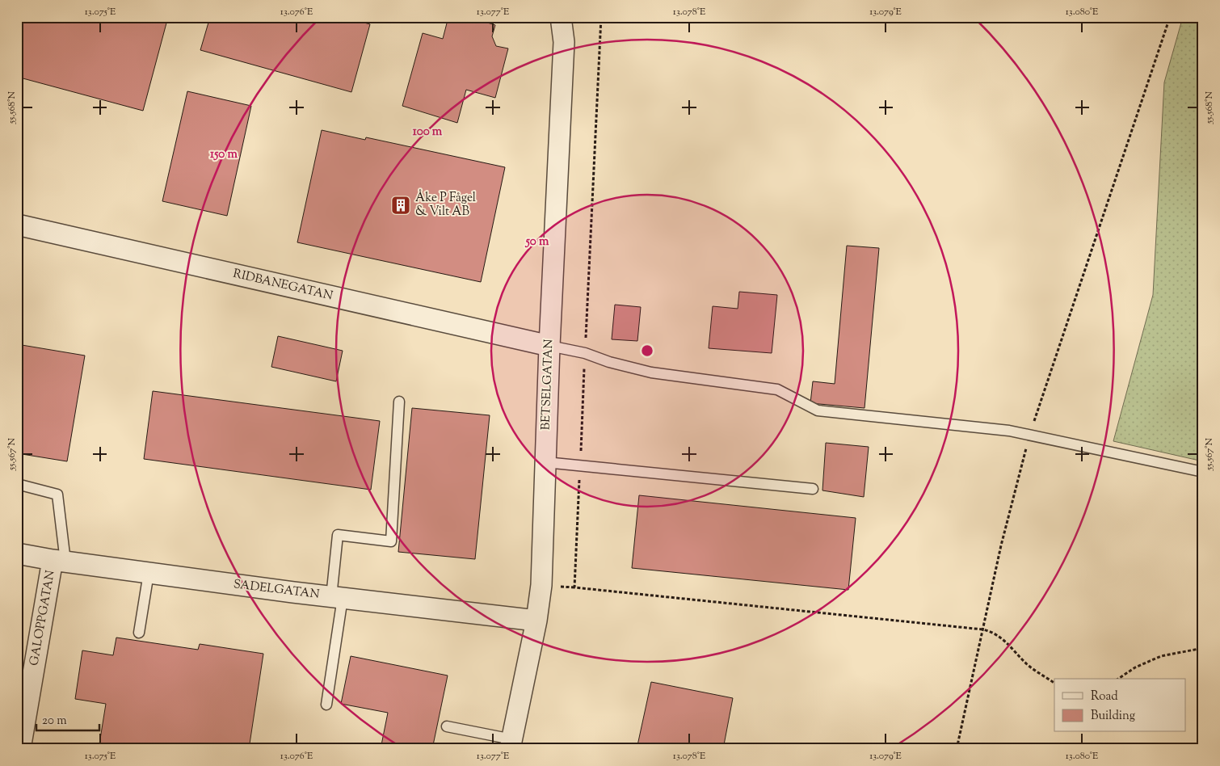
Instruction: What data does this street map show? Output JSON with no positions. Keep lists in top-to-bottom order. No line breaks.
{"streets":{"street":["RIDBANEGATAN","BETSELGATAN","SADELGATAN","GALOPPGATAN"]},"crossings":[["RIDBANEGATAN","BETSELGATAN"],["BETSELGATAN","SADELGATAN"],["SADELGATAN","GALOPPGATAN"]],"places":{"building":["Åke P Fågel & Vilt AB"]},"legend":["Road","Building"],"scale_bar":"20 m","coordinates":["13.075°E","13.076°E","13.077°E","13.078°E","13.079°E","13.080°E","55.568°N","55.567°N"],"rings":["100 m","150 m","50 m"]}
